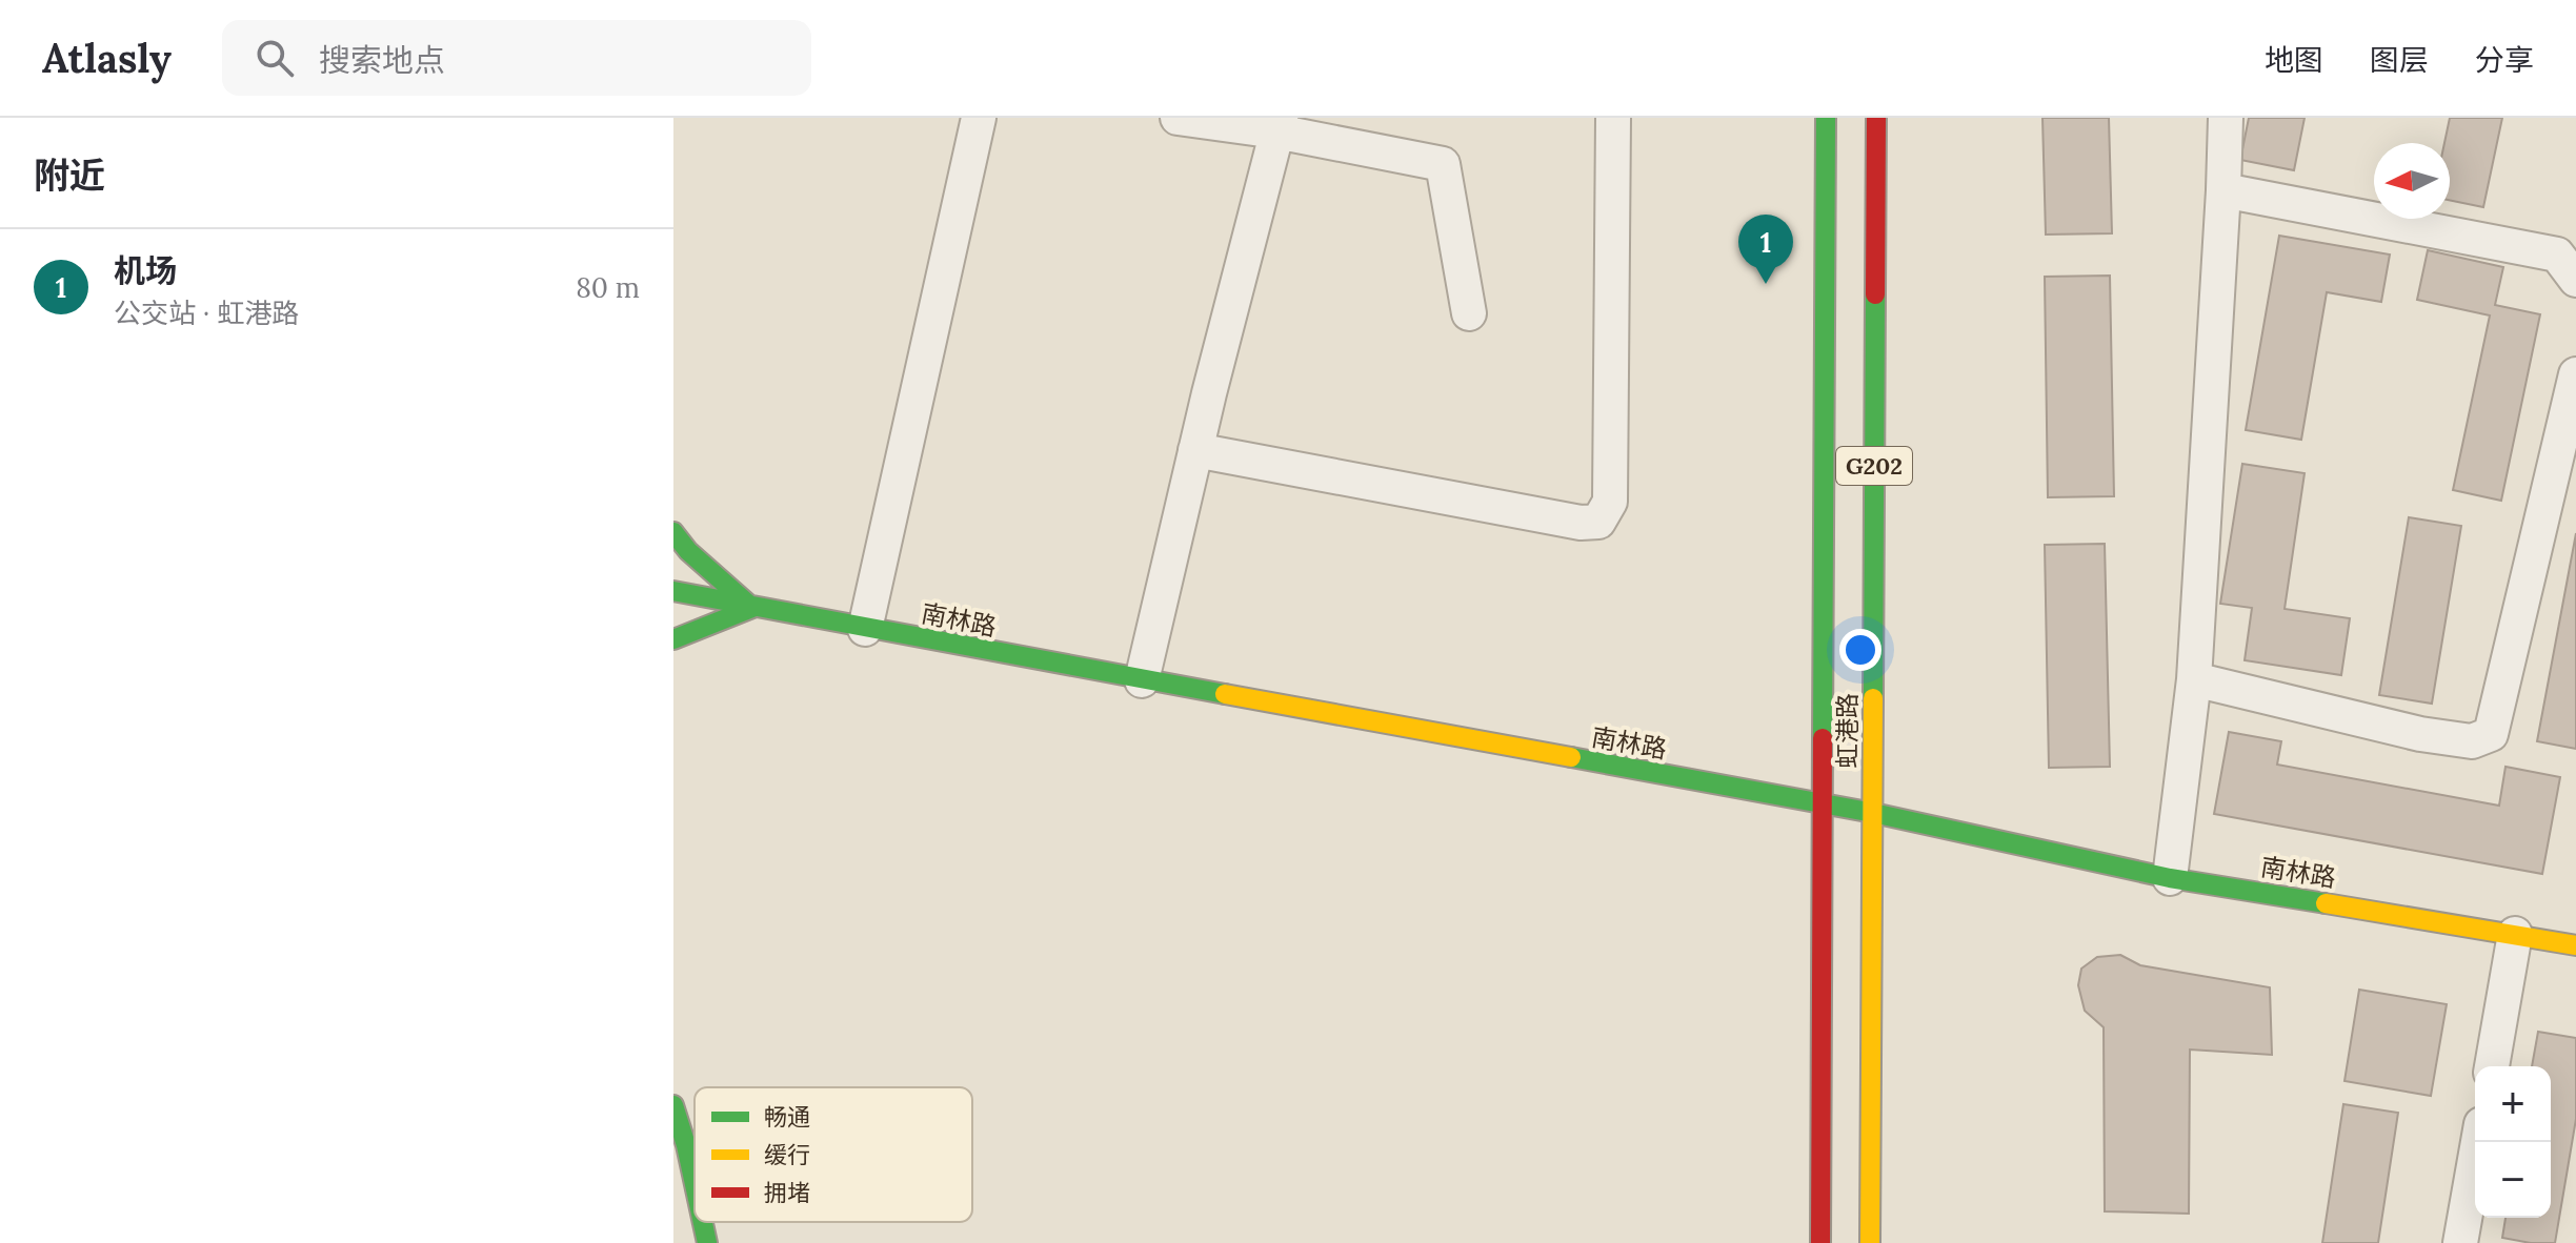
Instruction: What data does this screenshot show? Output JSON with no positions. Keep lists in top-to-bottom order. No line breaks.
{"streets":{"main road":["G202","南林路","虹港路"]},"crossings":[["南林路","虹港路"]],"legend":["畅通","缓行","拥堵"],"north":"left","page":{"header":"Atlasly","search":"搜索地点","nav":["地图","图层","分享"],"heading":"附近","pins":"1","list":[{"mark":"1","name":"机场","note":"公交站 · 虹港路","value":"80 m"}],"map_buttons":["+","−"]}}
